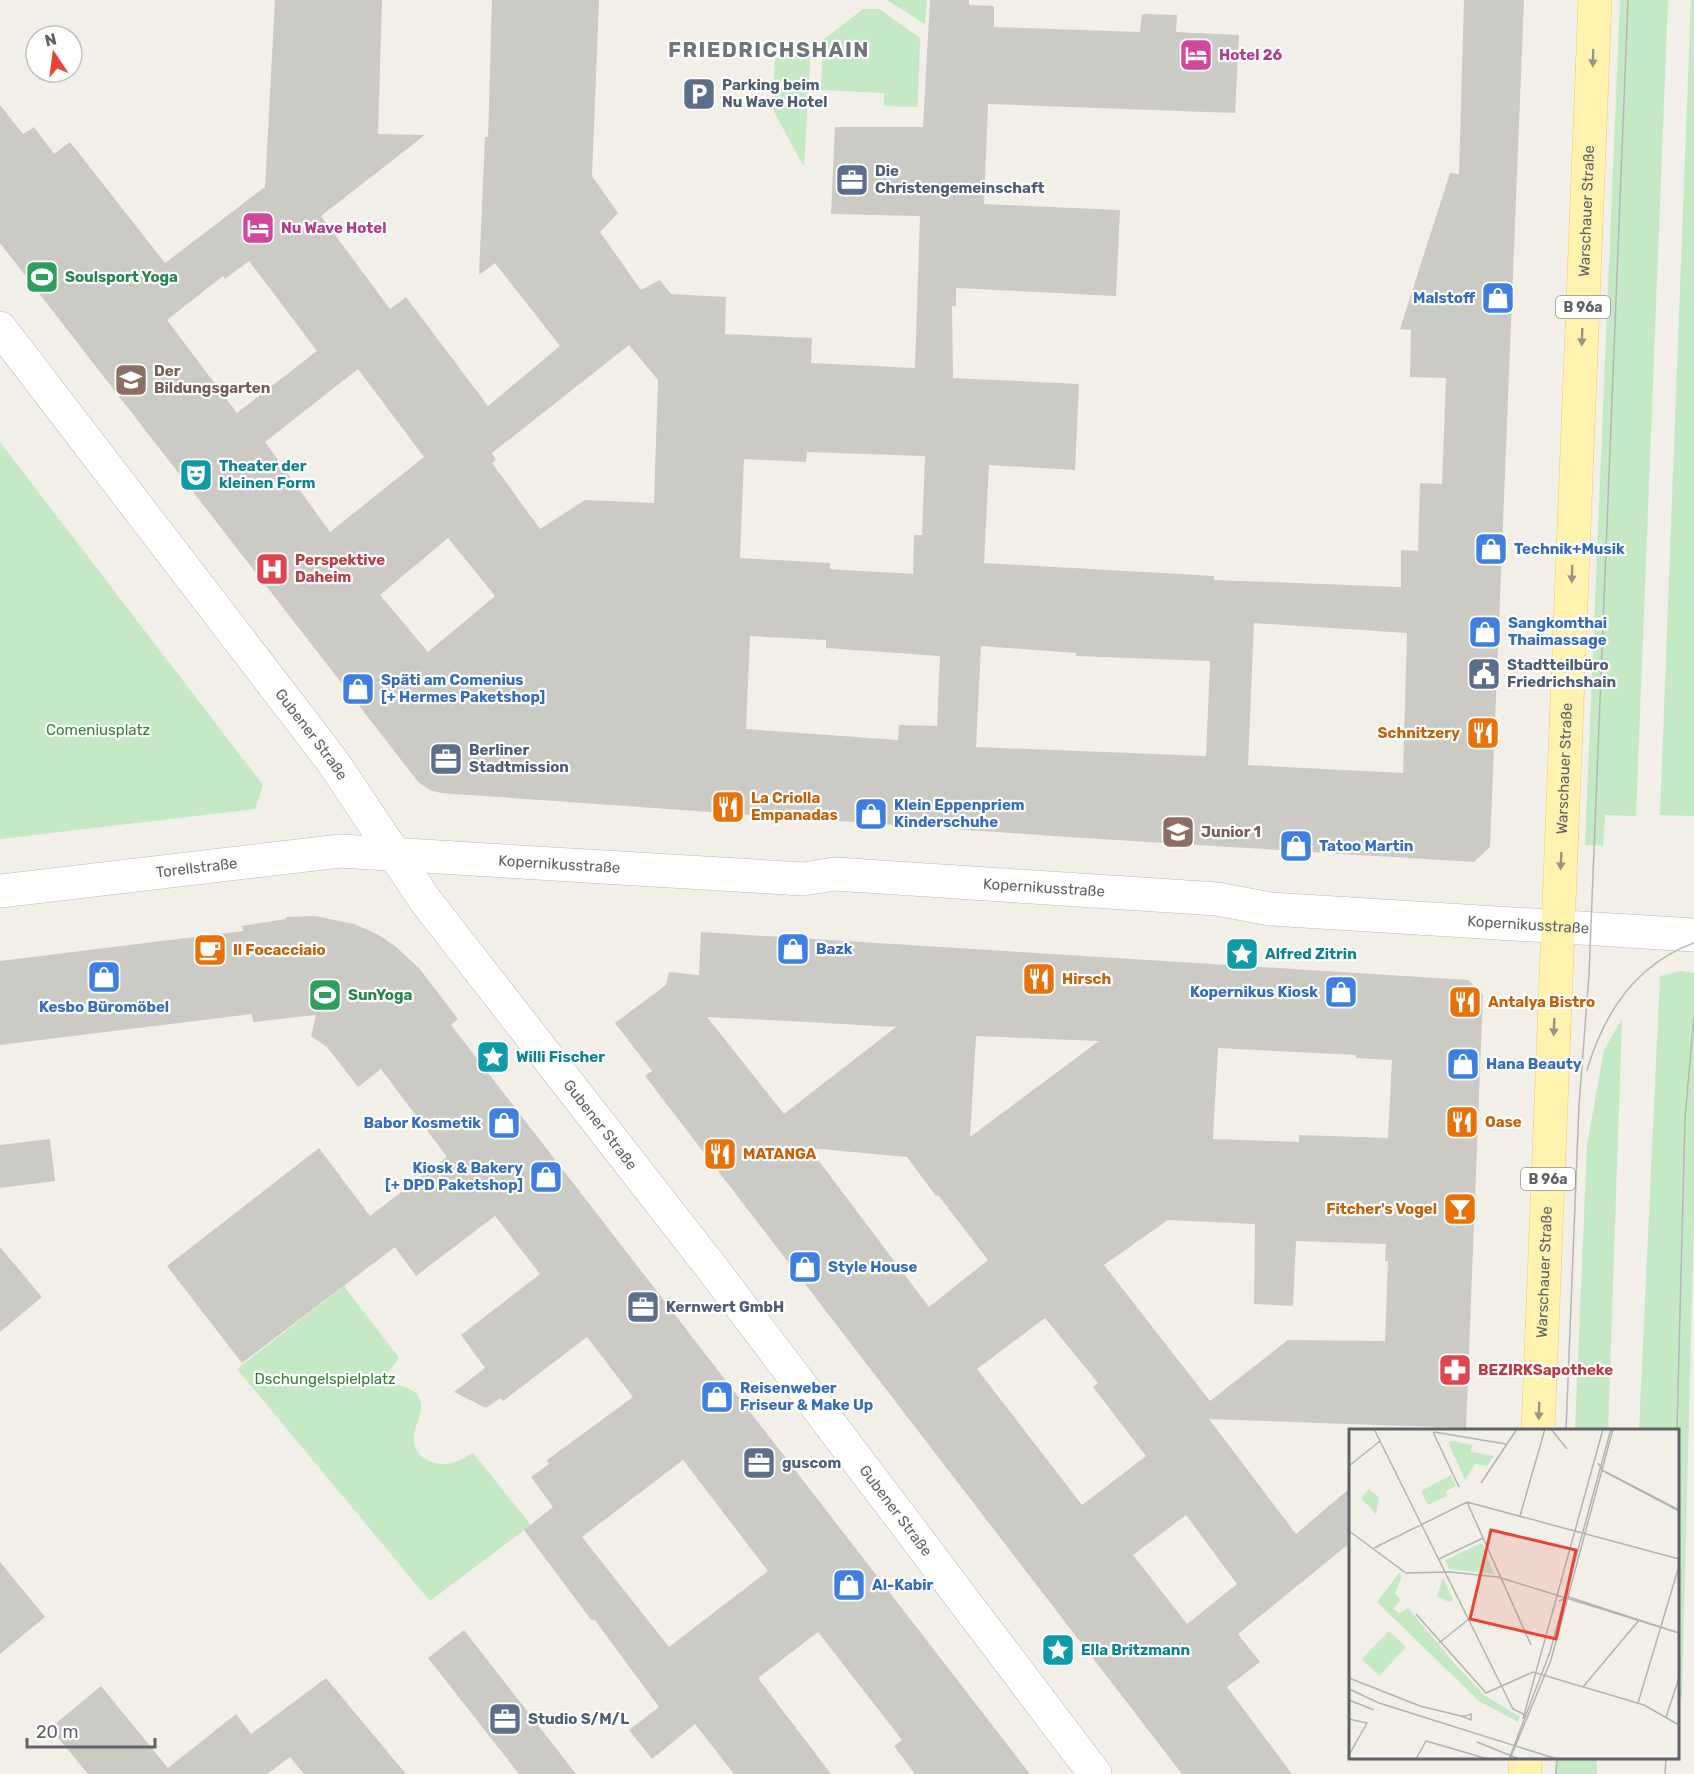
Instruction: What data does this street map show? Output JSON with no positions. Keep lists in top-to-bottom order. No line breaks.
{"streets":{"main road":["Warschauer Straße","B 96a"],"street":["Gubener Straße","Kopernikusstraße","Torellstraße"]},"crossings":[["Warschauer Straße","Kopernikusstraße"],["Gubener Straße","Kopernikusstraße"],["Gubener Straße","Torellstraße"],["Kopernikusstraße","Torellstraße"]],"one_way":["Warschauer Straße"],"districts":["FRIEDRICHSHAIN"],"parks":["Comeniusplatz","Dschungelspielplatz"],"places":{"hotel":["Hotel 26","Nu Wave Hotel"],"parking":["Parking beim Nu Wave Hotel"],"office":["Die Christengemeinschaft","Berliner Stadtmission","Kernwert GmbH","guscom","Studio S/M/L"],"sports":["Soulsport Yoga","SunYoga"],"shop":["Malstoff","Technik+Musik","Sangkomthai Thaimassage","Späti am Comenius [+ Hermes Paketshop]","Klein Eppenpriem Kinderschuhe","Tatoo Martin","Bazk","Kesbo Büromöbel","Kopernikus Kiosk","Hana Beauty","Babor Kosmetik","Kiosk & Bakery [+ DPD Paketshop]","Style House","Reisenweber Friseur & Make Up","Al-Kabir"],"school or university":["Der Bildungsgarten","Junior 1"],"theatre":["Theater der kleinen Form"],"hospital":["Perspektive Daheim"],"public building":["Stadtteilbüro Friedrichshain"],"restaurant":["Schnitzery","La Criolla Empanadas","Hirsch","Antalya Bistro","Oase","MATANGA"],"cafe":["Il Focacciaio"],"place":["Alfred Zitrin","Willi Fischer","Ella Britzmann"],"bar":["Fitcher's Vogel"],"pharmacy":["BEZIRKSapotheke"]},"scale_bar":"20 m","north":"top"}
